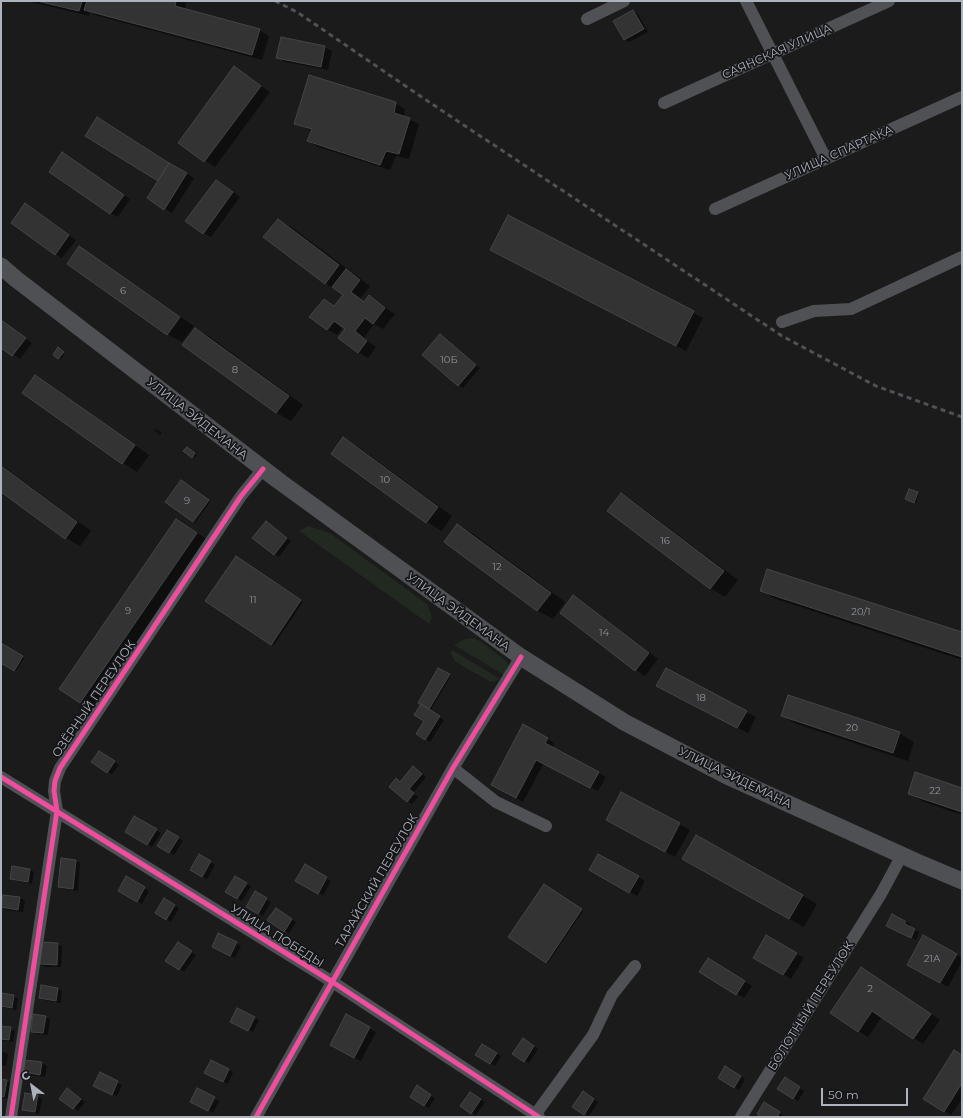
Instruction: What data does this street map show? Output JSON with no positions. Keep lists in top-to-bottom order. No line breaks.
{"streets":{"main road":["УЛИЦА ЭЙДЕМАНА"],"street":["САЯНСКАЯ УЛИЦА","УЛИЦА СПАРТАКА","ОЗЁРНЫЙ ПЕРЕУЛОК","ТАРАЙСКИЙ ПЕРЕУЛОК","УЛИЦА ПОБЕДЫ","БОЛОТНЫЙ ПЕРЕУЛОК"]},"crossings":[["УЛИЦА ЭЙДЕМАНА","ОЗЁРНЫЙ ПЕРЕУЛОК"],["УЛИЦА ЭЙДЕМАНА","ТАРАЙСКИЙ ПЕРЕУЛОК"],["УЛИЦА ЭЙДЕМАНА","БОЛОТНЫЙ ПЕРЕУЛОК"],["ОЗЁРНЫЙ ПЕРЕУЛОК","УЛИЦА ПОБЕДЫ"],["ТАРАЙСКИЙ ПЕРЕУЛОК","УЛИЦА ПОБЕДЫ"]],"house_numbers":["6","10Б","8","10","9","16","12","11","9","20/1","14","18","20","22","21А","2"],"scale_bar":"50 m","north":"top left"}
